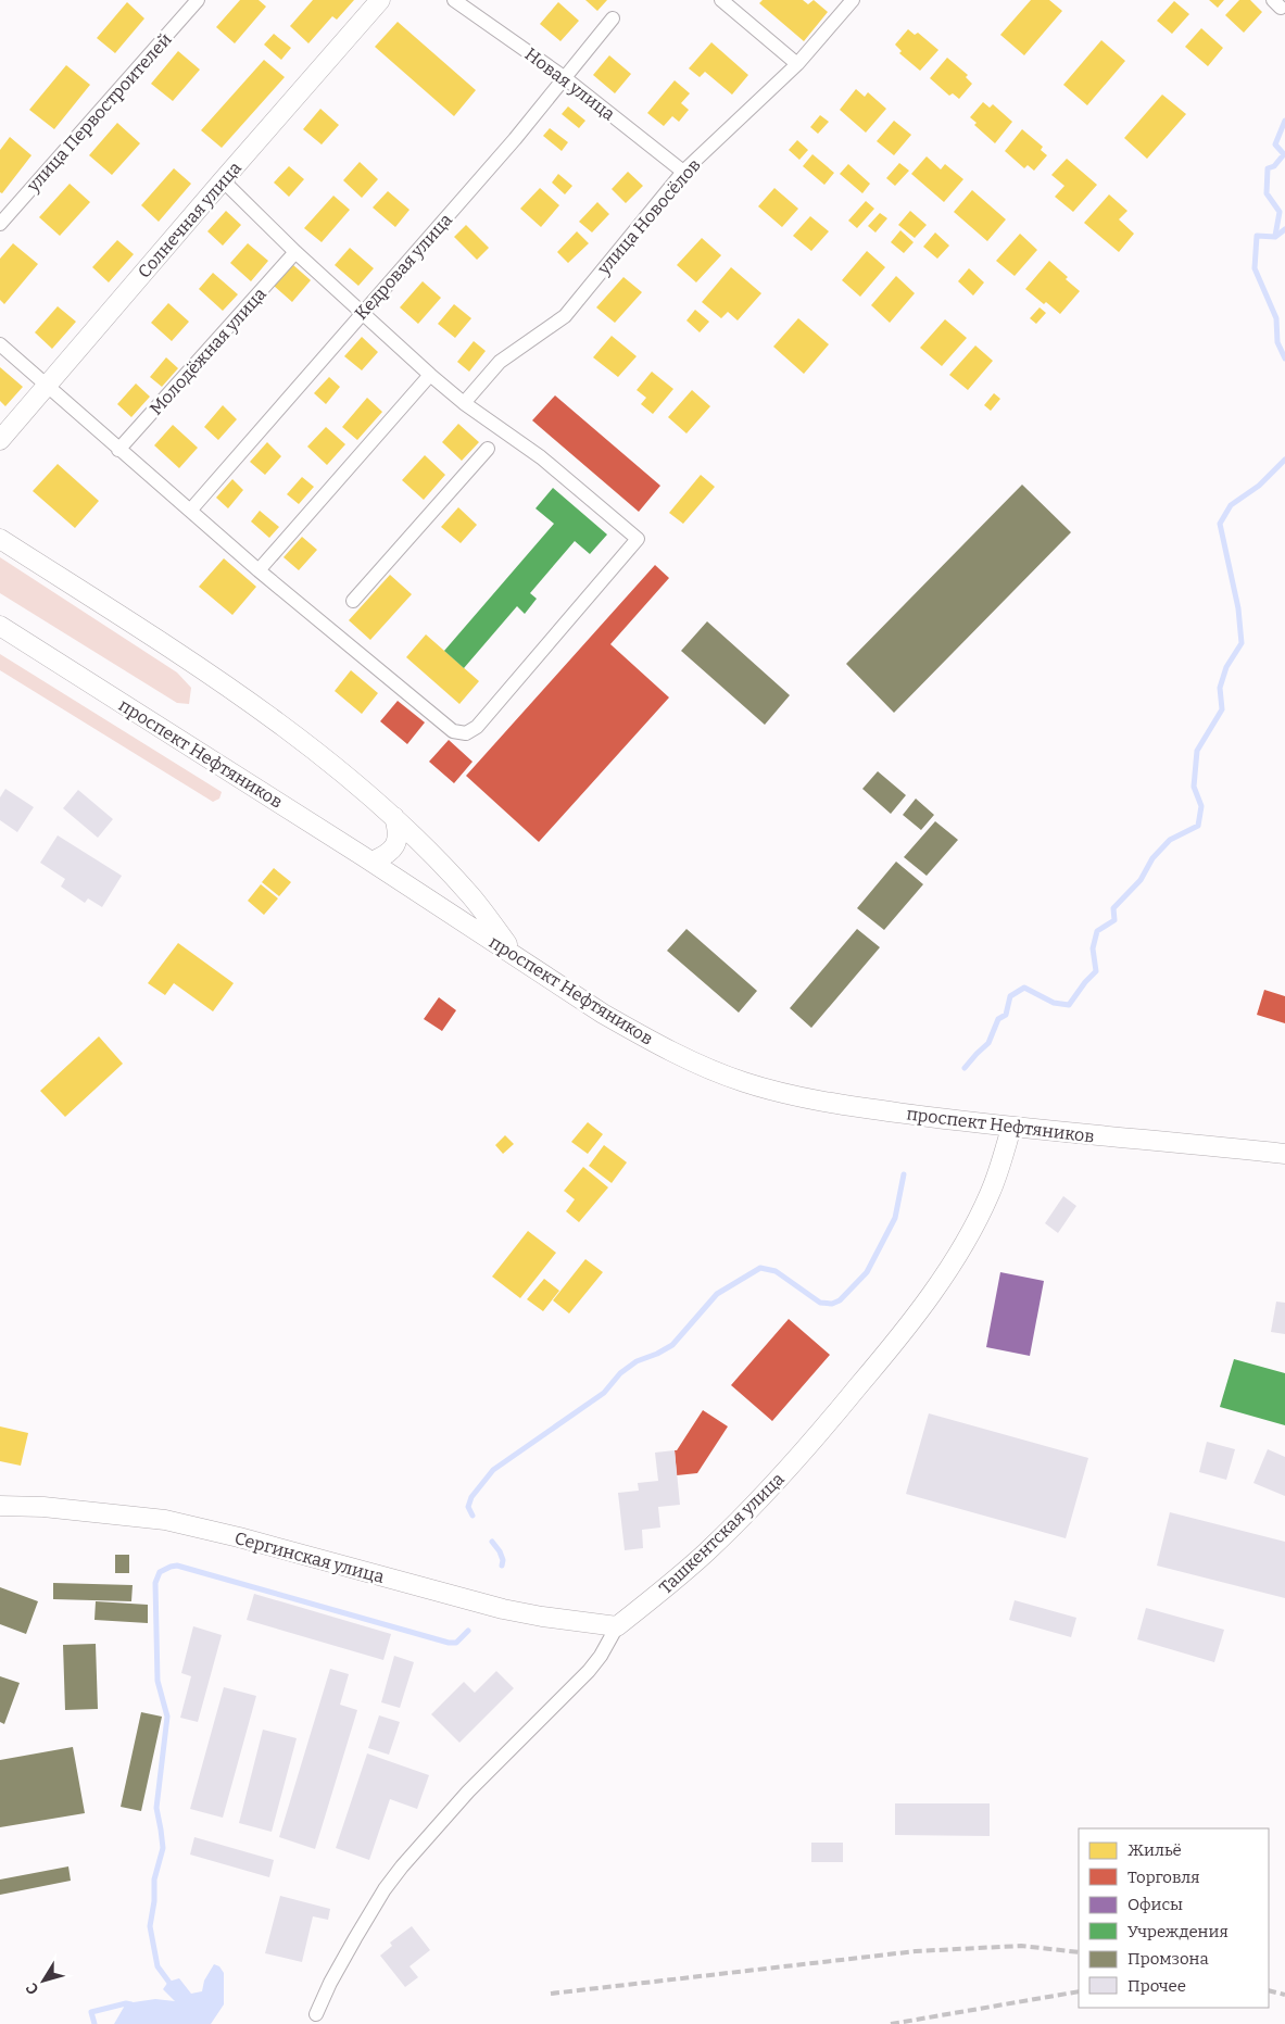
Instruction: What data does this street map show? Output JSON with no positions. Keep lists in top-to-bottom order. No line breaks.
{"streets":{"main road":["Солнечная улица","проспект Нефтяников","Ташкентская улица","Сергинская улица"],"street":["Новая улица","улица Первостроителей","улица Новосёлов","Кедровая улица","Молодёжная улица"]},"crossings":[["Новая улица","улица Новосёлов"],["Новая улица","Кедровая улица"],["проспект Нефтяников","Ташкентская улица"],["Ташкентская улица","Сергинская улица"]],"legend":["Жильё","Торговля","Офисы","Учреждения","Промзона","Прочее"],"north":"bottom left"}
